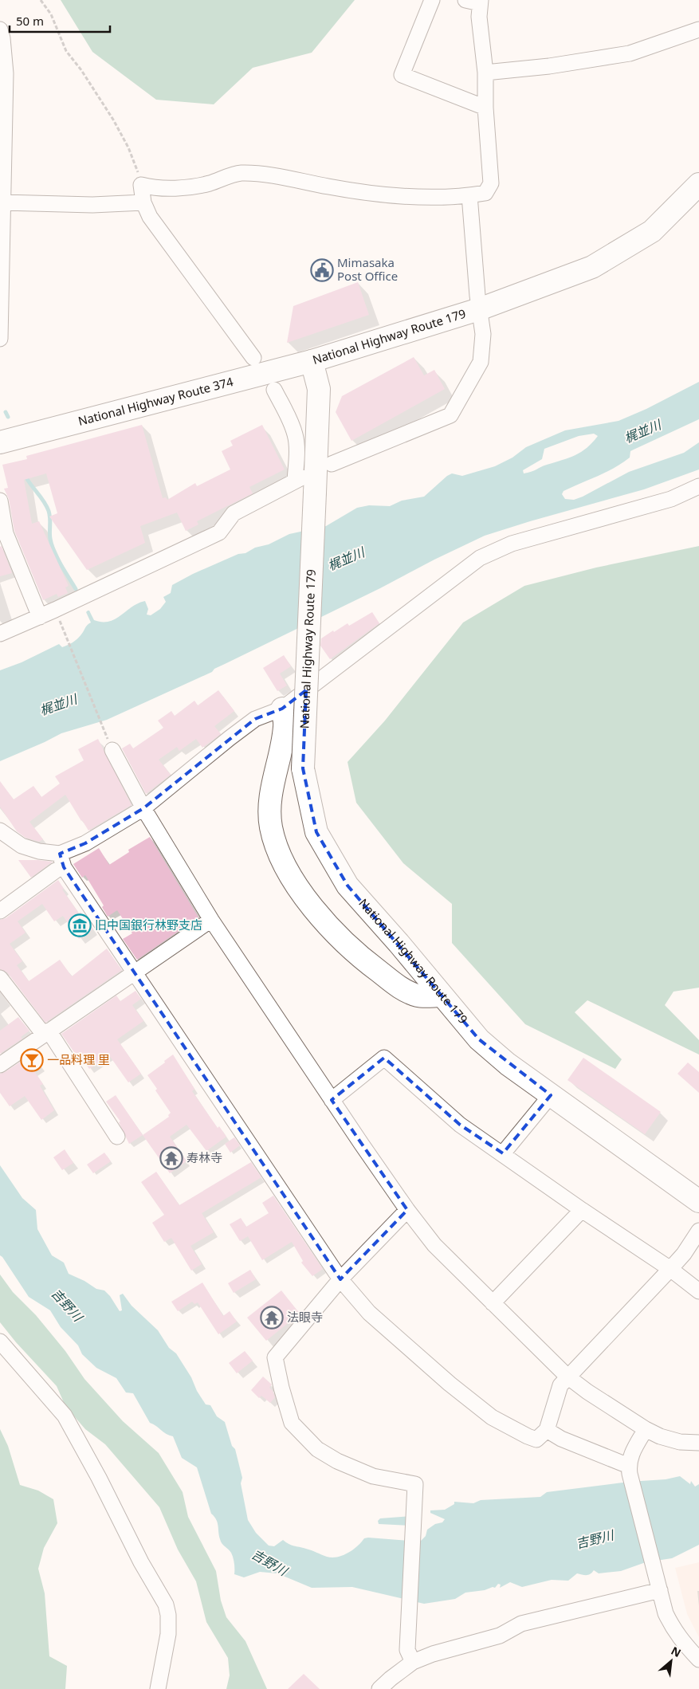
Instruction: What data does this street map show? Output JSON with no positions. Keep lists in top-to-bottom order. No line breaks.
{"streets":{"highway":["National Highway Route 179","National Highway Route 374"]},"crossings":[["National Highway Route 179","National Highway Route 374"]],"water":["梶並川","吉野川"],"places":{"public building":["Mimasaka Post Office"],"museum":["旧中国銀行林野支店"],"bar":["一品料理 里"],"temple":["寿林寺","法眼寺"]},"scale_bar":"50 m","north":"top right"}
